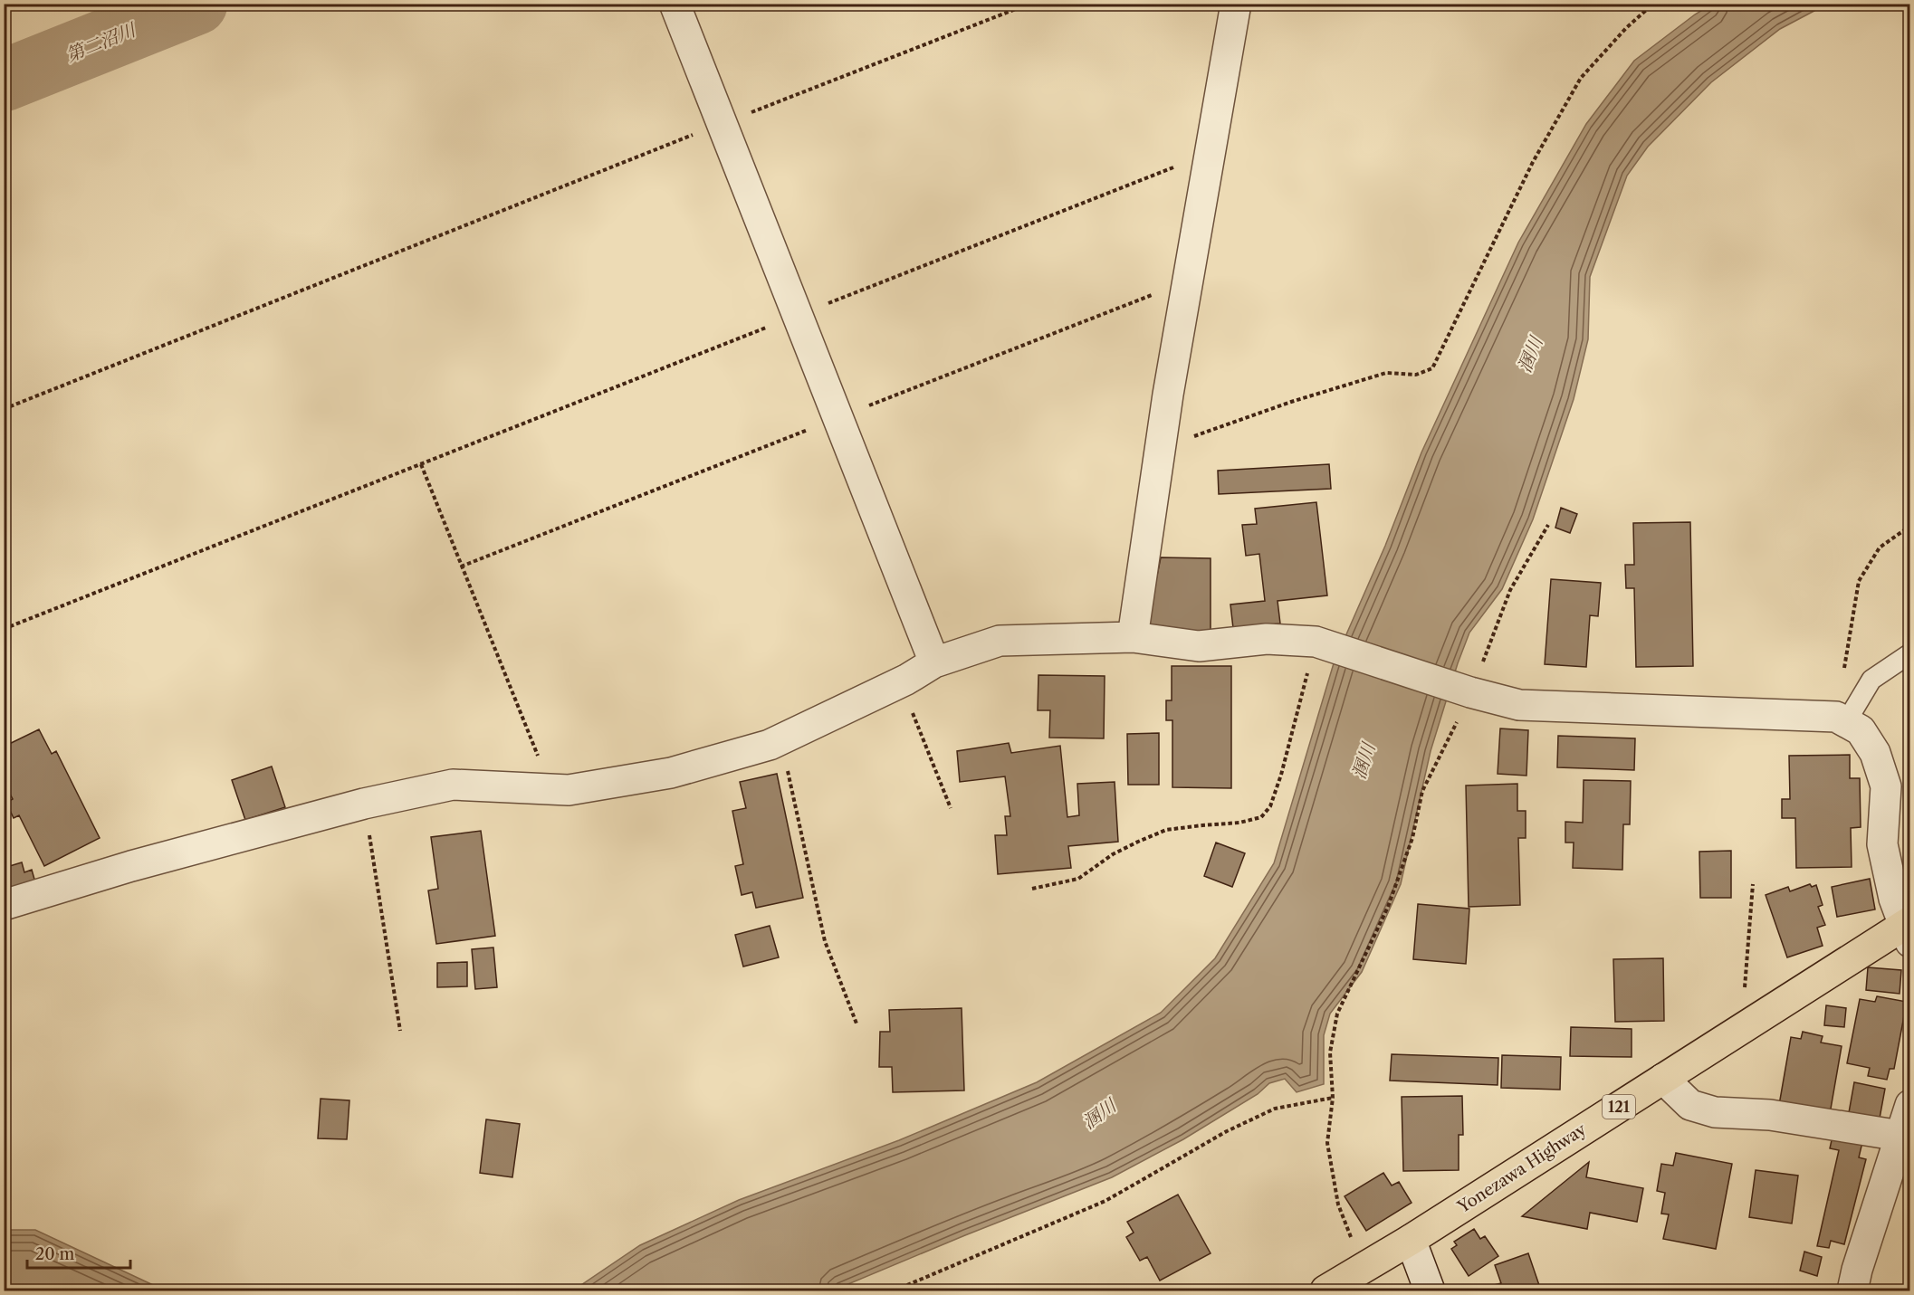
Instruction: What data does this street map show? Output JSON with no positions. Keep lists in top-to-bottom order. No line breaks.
{"streets":{"highway":["121","Yonezawa Highway"]},"water":["第二沼川","溷川"],"scale_bar":"20 m"}
